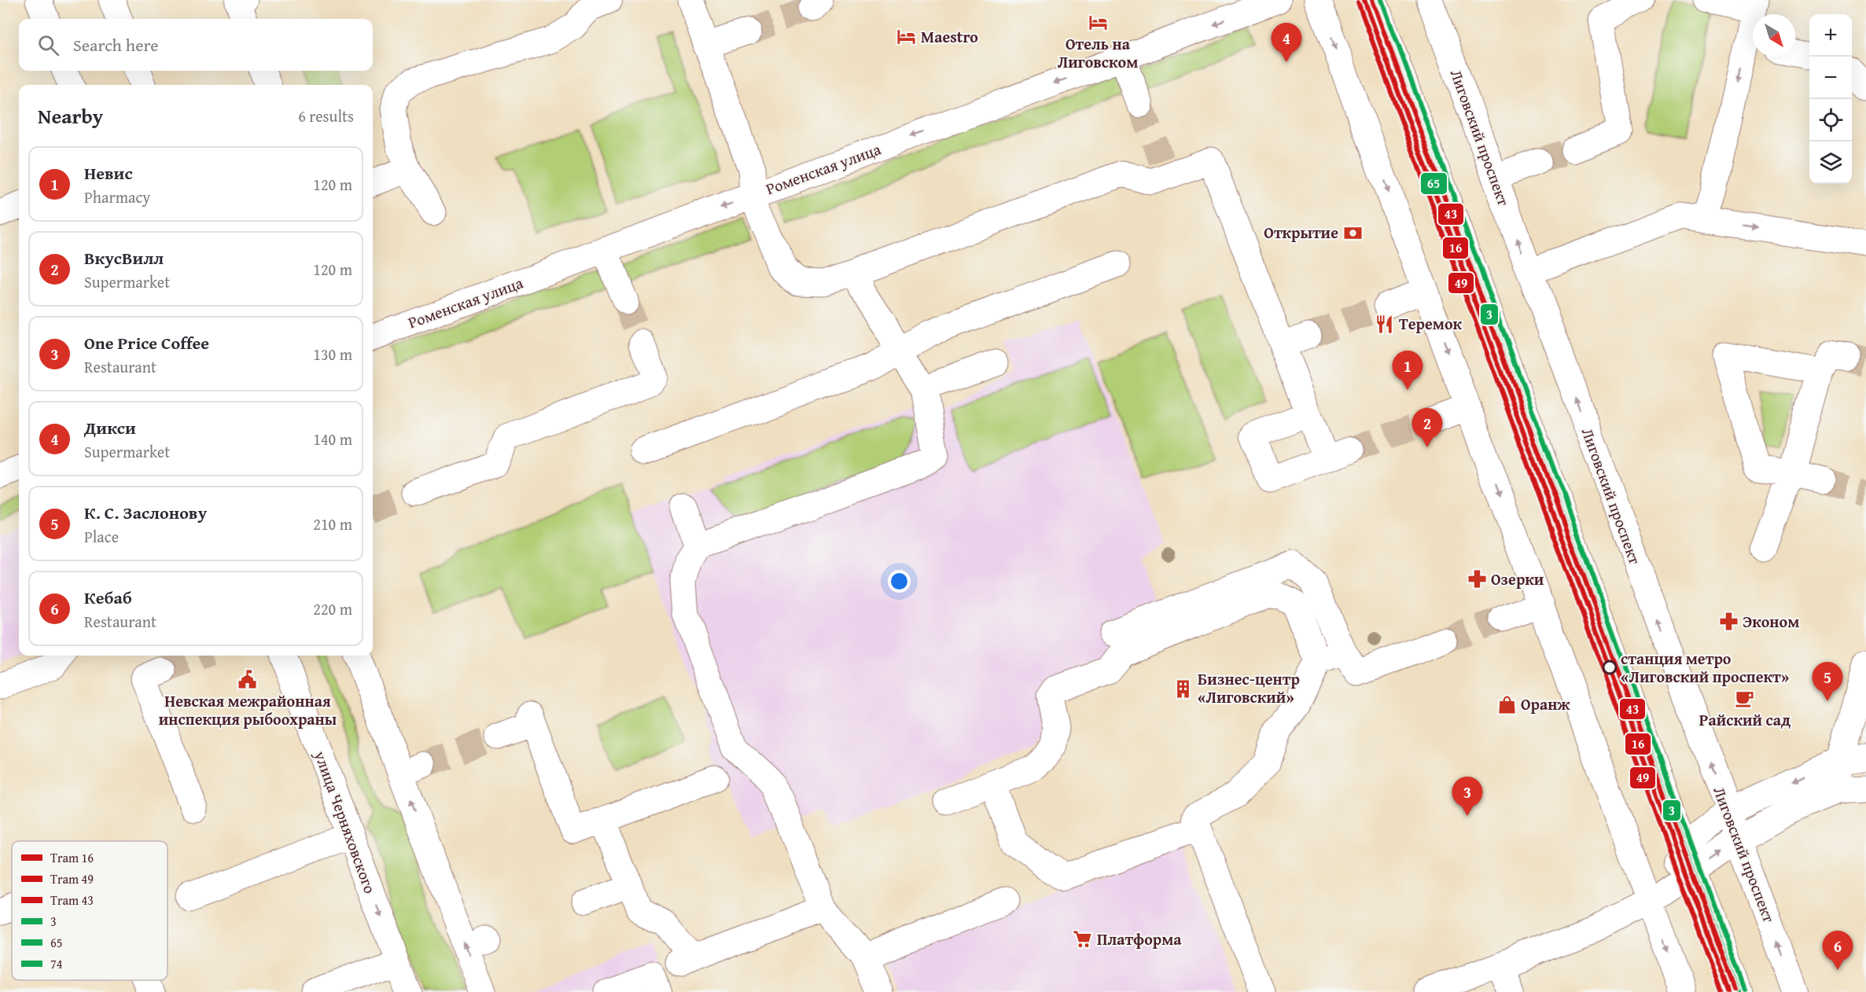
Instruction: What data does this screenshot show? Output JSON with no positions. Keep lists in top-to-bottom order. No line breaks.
{"streets":{"street":["Лиговский проспект","Роменская улица","улица Черняховского"]},"places":{"hotel":["Отель на Лиговском","Maestro"],"bank":["Открытие"],"restaurant":["Теремок"],"pharmacy":["Озерки","Эконом"],"other":["станция метро «Лиговский проспект»"],"public building":["Невская межрайонная инспекция рыбоохраны"],"building":["Бизнес-центр «Лиговский»"],"cafe":["Райский сад"],"shop":["Оранж"],"supermarket":["Платформа"]},"lines":["tram line 16","tram line 43","transit line 3","transit line 74","tram line 49","transit line 65"],"legend":["Tram 16","Tram 49","Tram 43","3","65","74"],"north":"bottom right","page":{"map_buttons":["+","−"],"search":"Search here","pins":["4","1","2","5","3","6"],"heading":["Nearby","6 results"],"list":[{"mark":"1","name":"Невис","note":"Pharmacy","value":"120 m"},{"mark":"2","name":"ВкусВилл","note":"Supermarket","value":"120 m"},{"mark":"3","name":"One Price Coffee","note":"Restaurant","value":"130 m"},{"mark":"4","name":"Дикси","note":"Supermarket","value":"140 m"},{"mark":"5","name":"К. С. Заслонову","note":"Place","value":"210 m"},{"mark":"6","name":"Кебаб","note":"Restaurant","value":"220 m"}]}}
